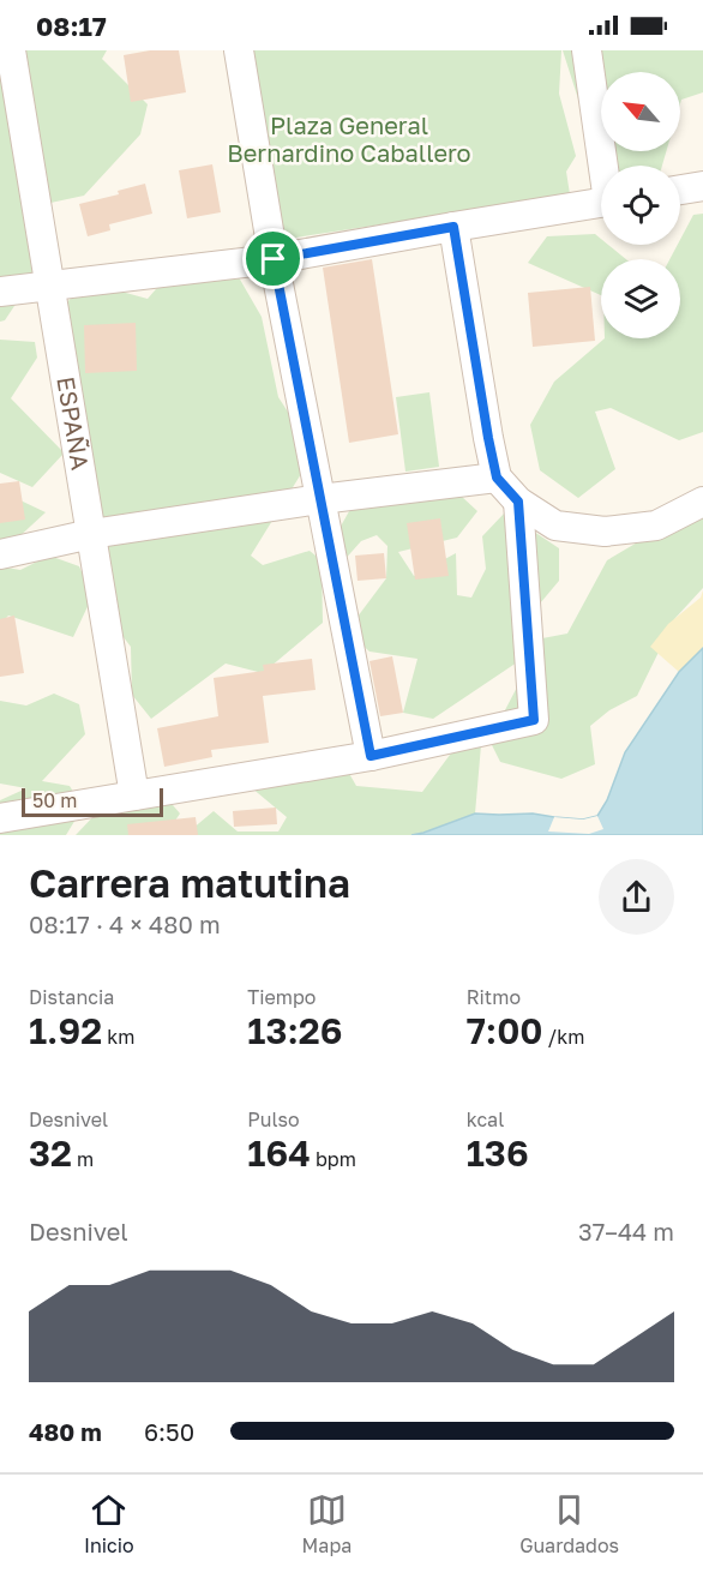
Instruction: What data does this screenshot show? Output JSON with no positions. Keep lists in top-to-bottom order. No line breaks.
{"streets":{"street":["ESPAÑA"]},"parks":["Plaza General Bernardino Caballero"],"scale_bar":"50 m","north":"top left","page":{"status":"08:17","scale":"50 m","heading":["Carrera matutina","08:17 · 4 × 480 m"],"stats":[["Distancia","1.92 km"],["Tiempo","13:26"],["Ritmo","7:00 /km"],["Desnivel","32 m"],["Pulso","164 bpm"],["kcal","136"]],"chart":["Desnivel","37–44 m"],"list":[{"name":"480 m","note":"6:50"}],"tabs":["Inicio","Mapa","Guardados"]}}
